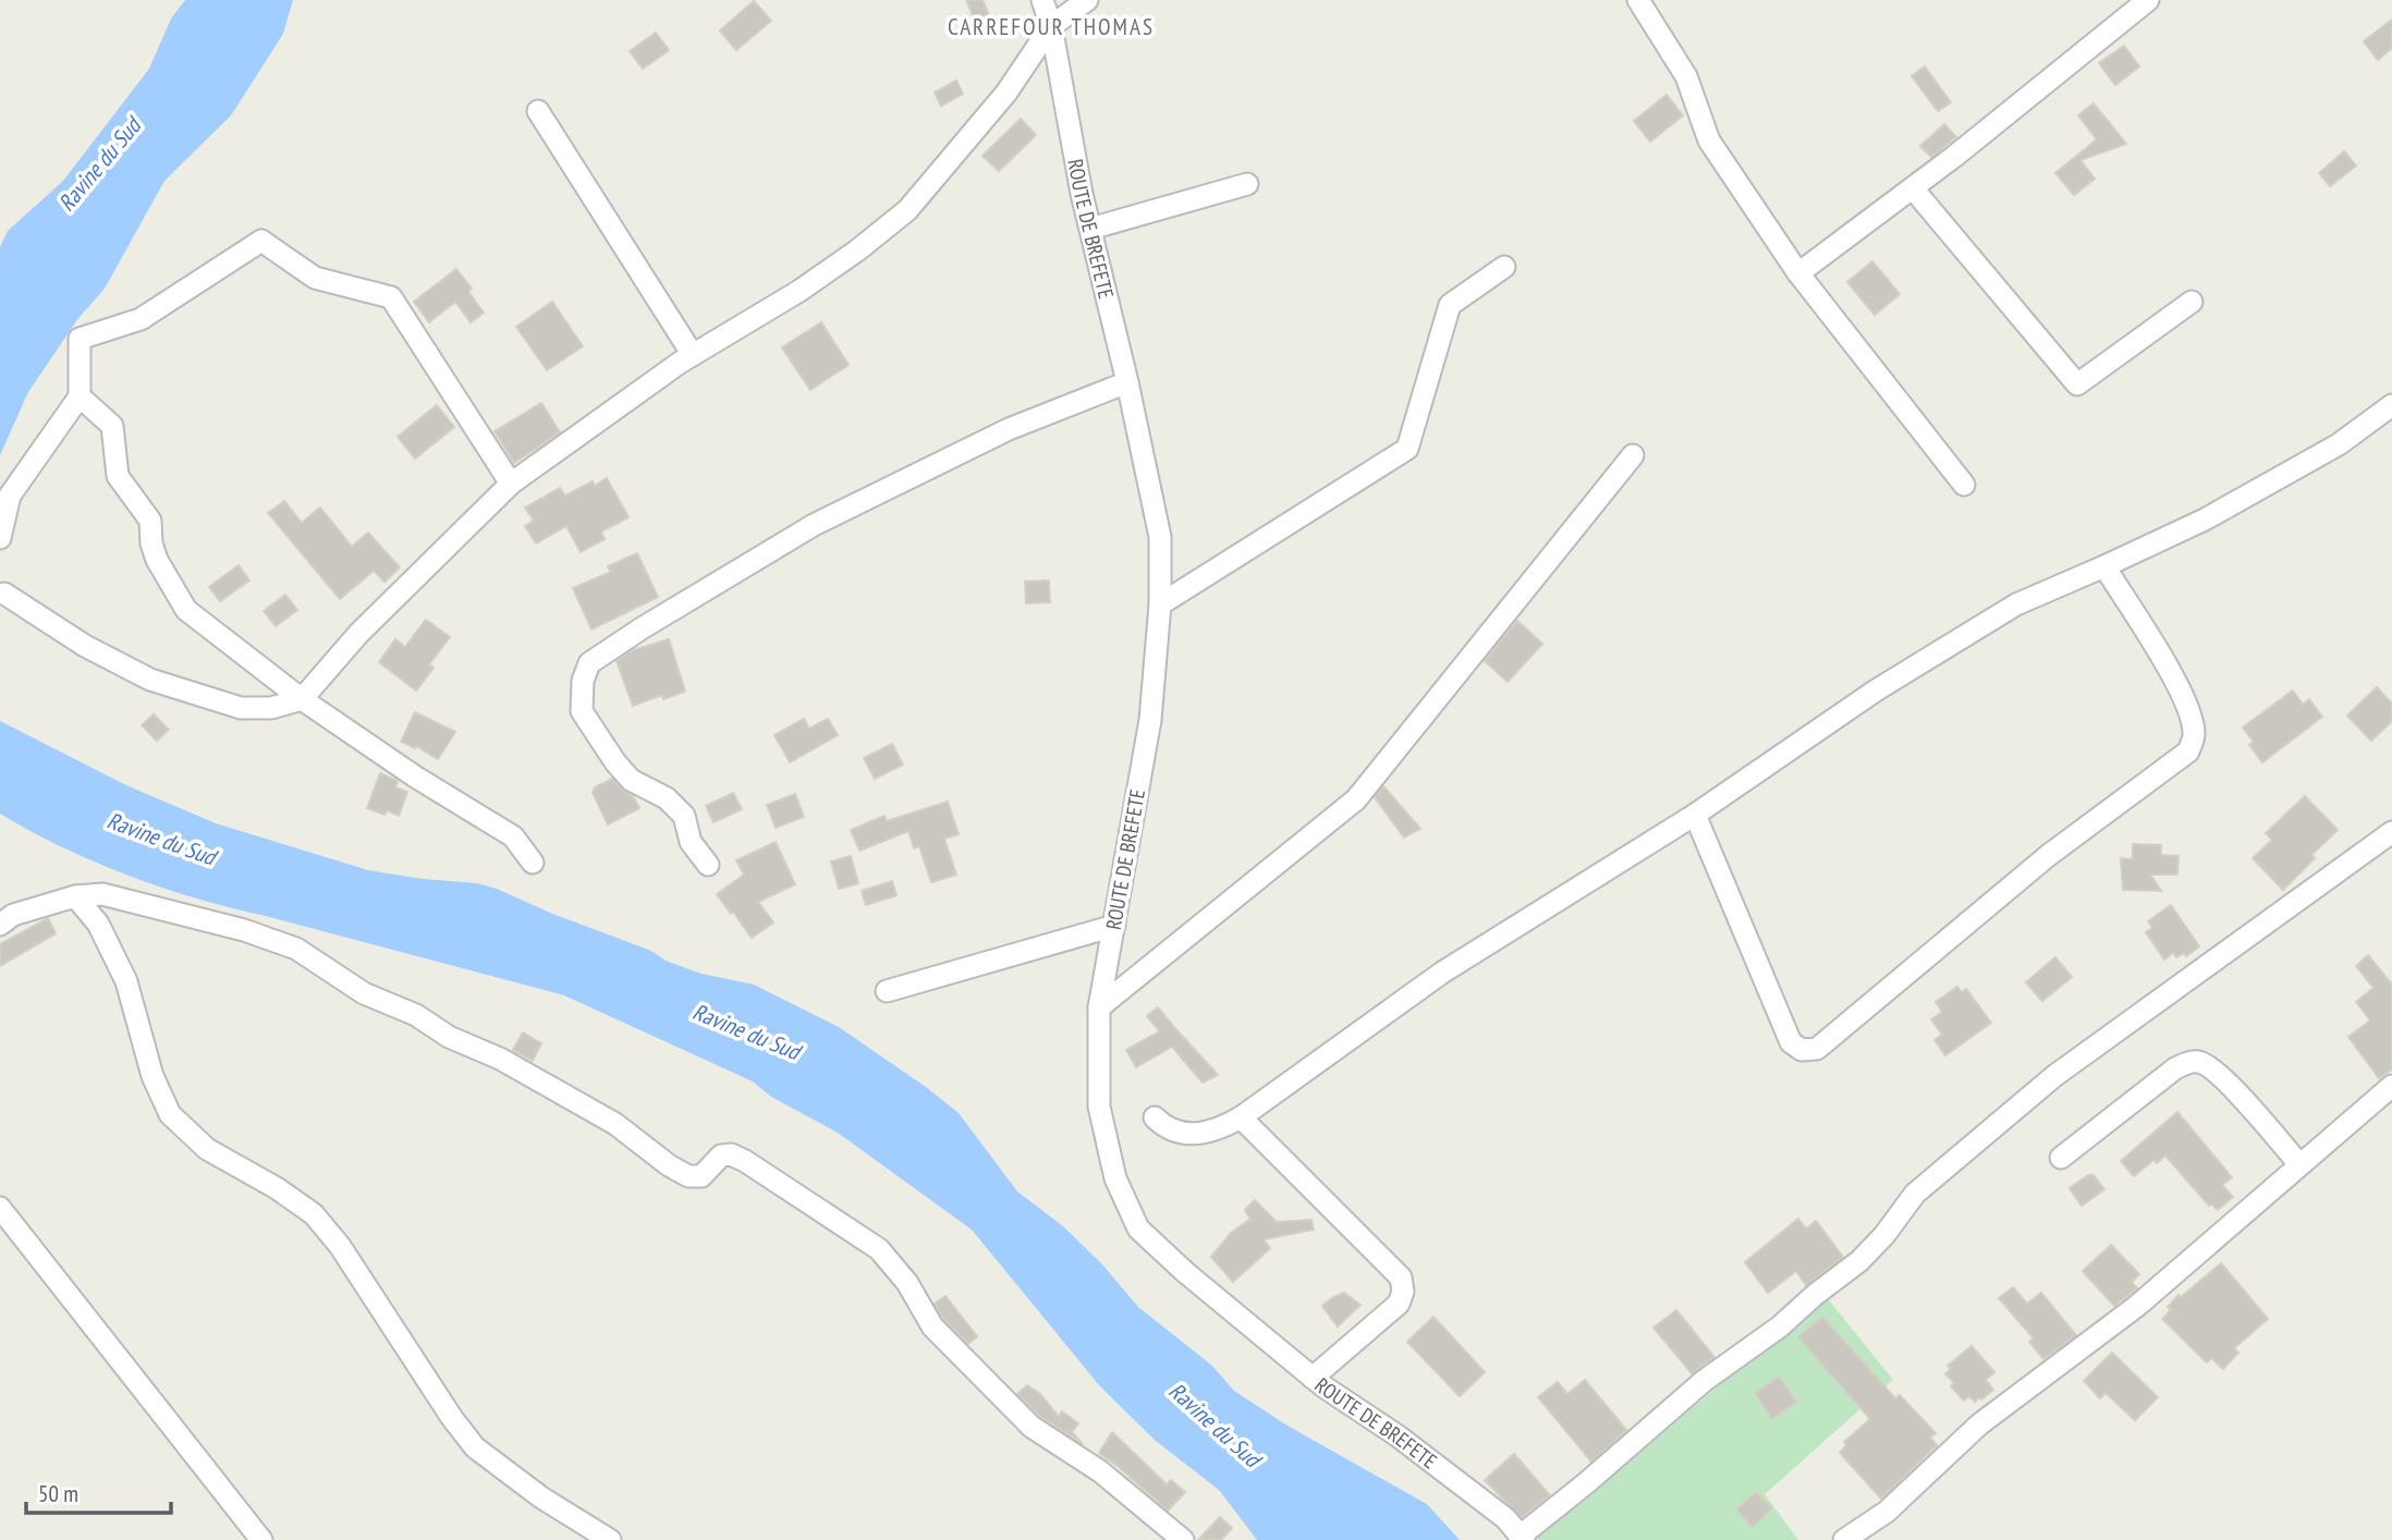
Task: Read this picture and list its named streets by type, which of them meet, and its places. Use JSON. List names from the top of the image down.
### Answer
{
  "streets": {
    "street": ["ROUTE DE BREFETE"]
  },
  "districts": ["CARREFOUR THOMAS"],
  "water": ["Ravine du Sud"],
  "scale_bar": "50 m"
}
